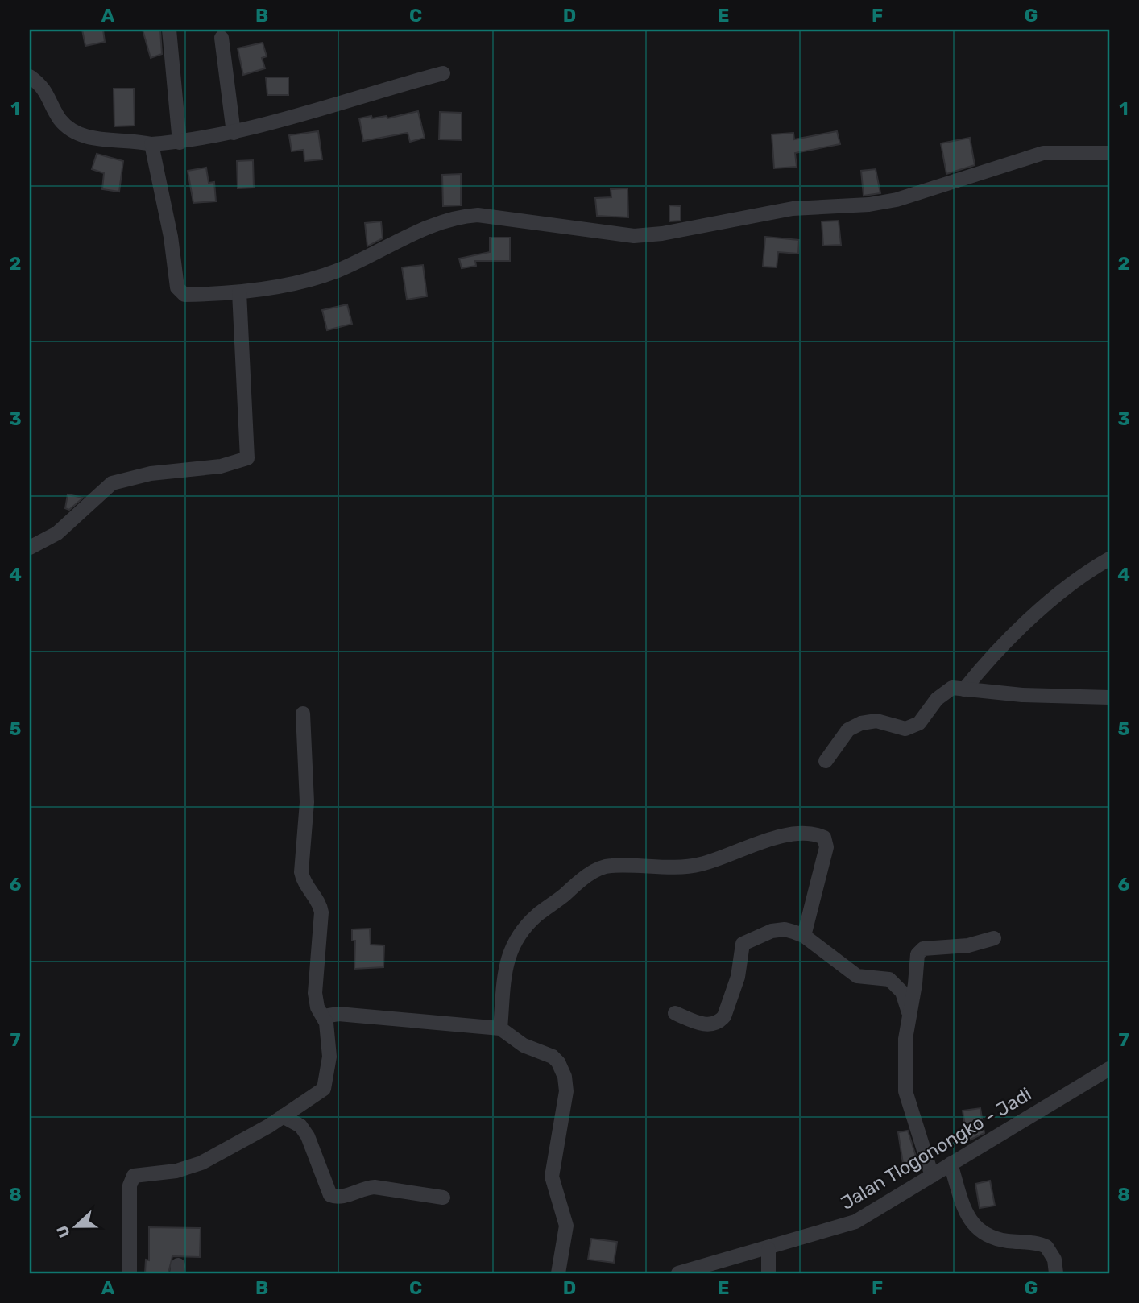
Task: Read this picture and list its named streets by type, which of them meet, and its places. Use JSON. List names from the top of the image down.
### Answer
{
  "streets": {
    "street": ["Jalan Tlogonongko - Jadi"]
  },
  "north": "left",
  "grid": {
    "columns": [
      "A",
      "B",
      "C",
      "D",
      "E",
      "F",
      "G"
    ],
    "rows": [
      "1",
      "2",
      "3",
      "4",
      "5",
      "6",
      "7",
      "8"
    ]
  }
}
